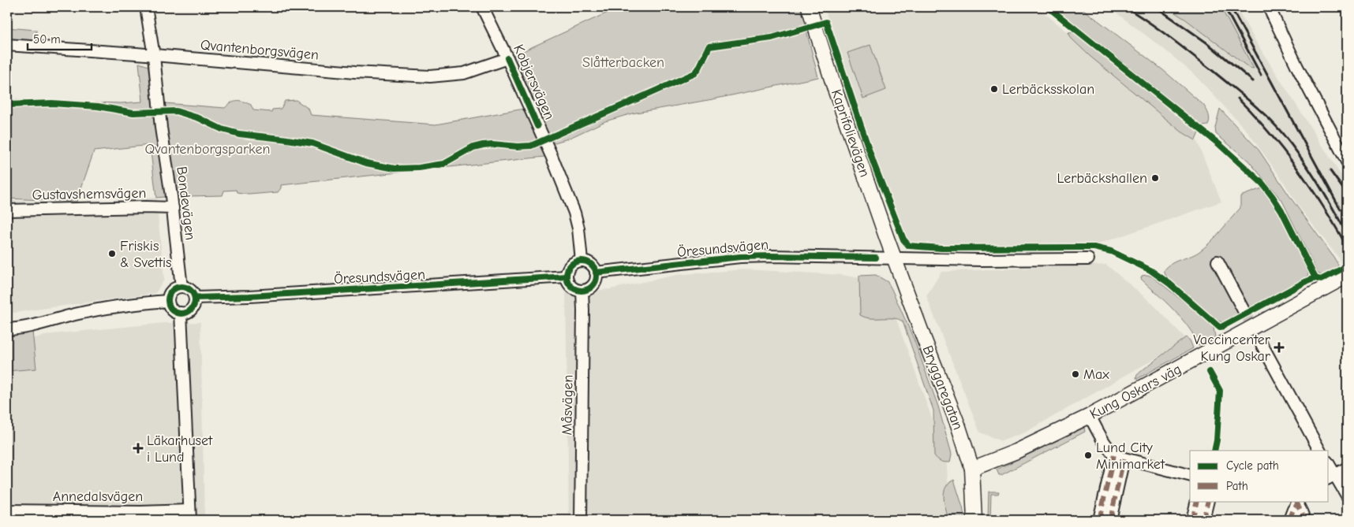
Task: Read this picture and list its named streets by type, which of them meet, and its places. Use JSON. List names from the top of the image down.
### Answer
{
  "streets": {
    "main road": ["Kaprifolievägen", "Bryggaregatan", "Kung Oskars väg"],
    "street": [
      "Qvantenborgsvägen",
      "Kobjersvägen",
      "Gustavshemsvägen",
      "Bondevägen",
      "Öresundsvägen",
      "Måsvägen",
      "Annedalsvägen"
    ]
  },
  "crossings": [
    ["Qvantenborgsvägen", "Kobjersvägen"],
    ["Qvantenborgsvägen", "Bondevägen"],
    ["Kobjersvägen", "Öresundsvägen"],
    ["Kobjersvägen", "Måsvägen"],
    ["Kaprifolievägen", "Öresundsvägen"],
    ["Kaprifolievägen", "Bryggaregatan"],
    ["Gustavshemsvägen", "Bondevägen"],
    ["Bondevägen", "Öresundsvägen"],
    ["Öresundsvägen", "Bryggaregatan"],
    ["Öresundsvägen", "Måsvägen"],
    ["Bryggaregatan", "Kung Oskars väg"]
  ],
  "parks": ["Slåtterbacken", "Qvantenborgsparken"],
  "places": {
    "other": [
      "Lerbäcksskolan",
      "Lerbäckshallen",
      "Friskis & Svettis",
      "Max",
      "Lund City Minimarket"
    ],
    "health": ["Vaccincenter Kung Oskar", "Läkarhuset i Lund"]
  },
  "legend": ["Cycle path", "Path"],
  "scale_bar": "50 m"
}
